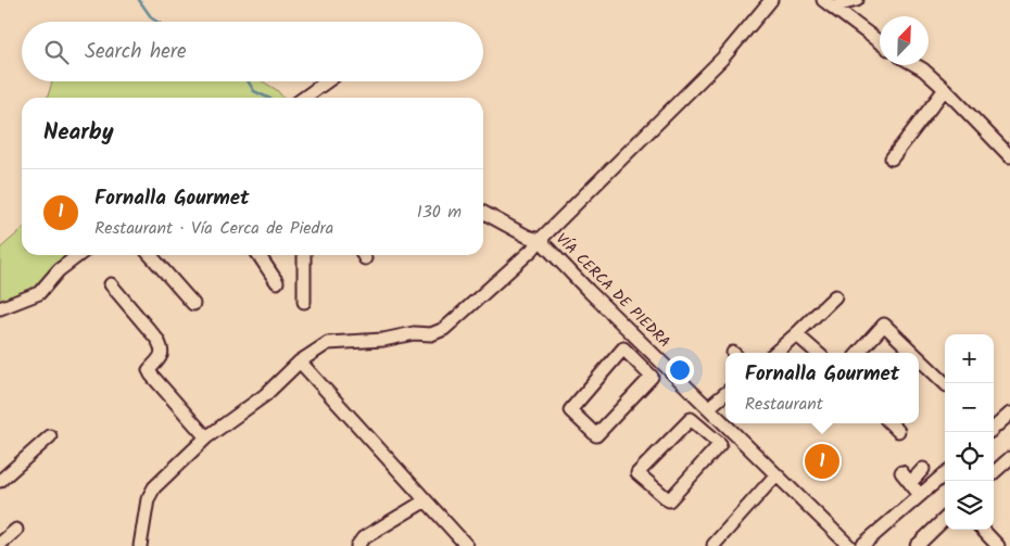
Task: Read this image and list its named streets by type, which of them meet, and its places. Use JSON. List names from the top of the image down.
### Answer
{
  "streets": {
    "street": ["VÍA CERCA DE PIEDRA"]
  },
  "north": "top right",
  "page": {
    "search": "Search here",
    "heading": "Nearby",
    "list": [
      {
        "mark": "1",
        "name": "Fornalla Gourmet",
        "note": "Restaurant · Vía Cerca de Piedra",
        "value": "130 m"
      }
    ],
    "map_buttons": ["+", "−"],
    "popup": ["Fornalla Gourmet", "Restaurant"],
    "pins": "1"
  }
}
